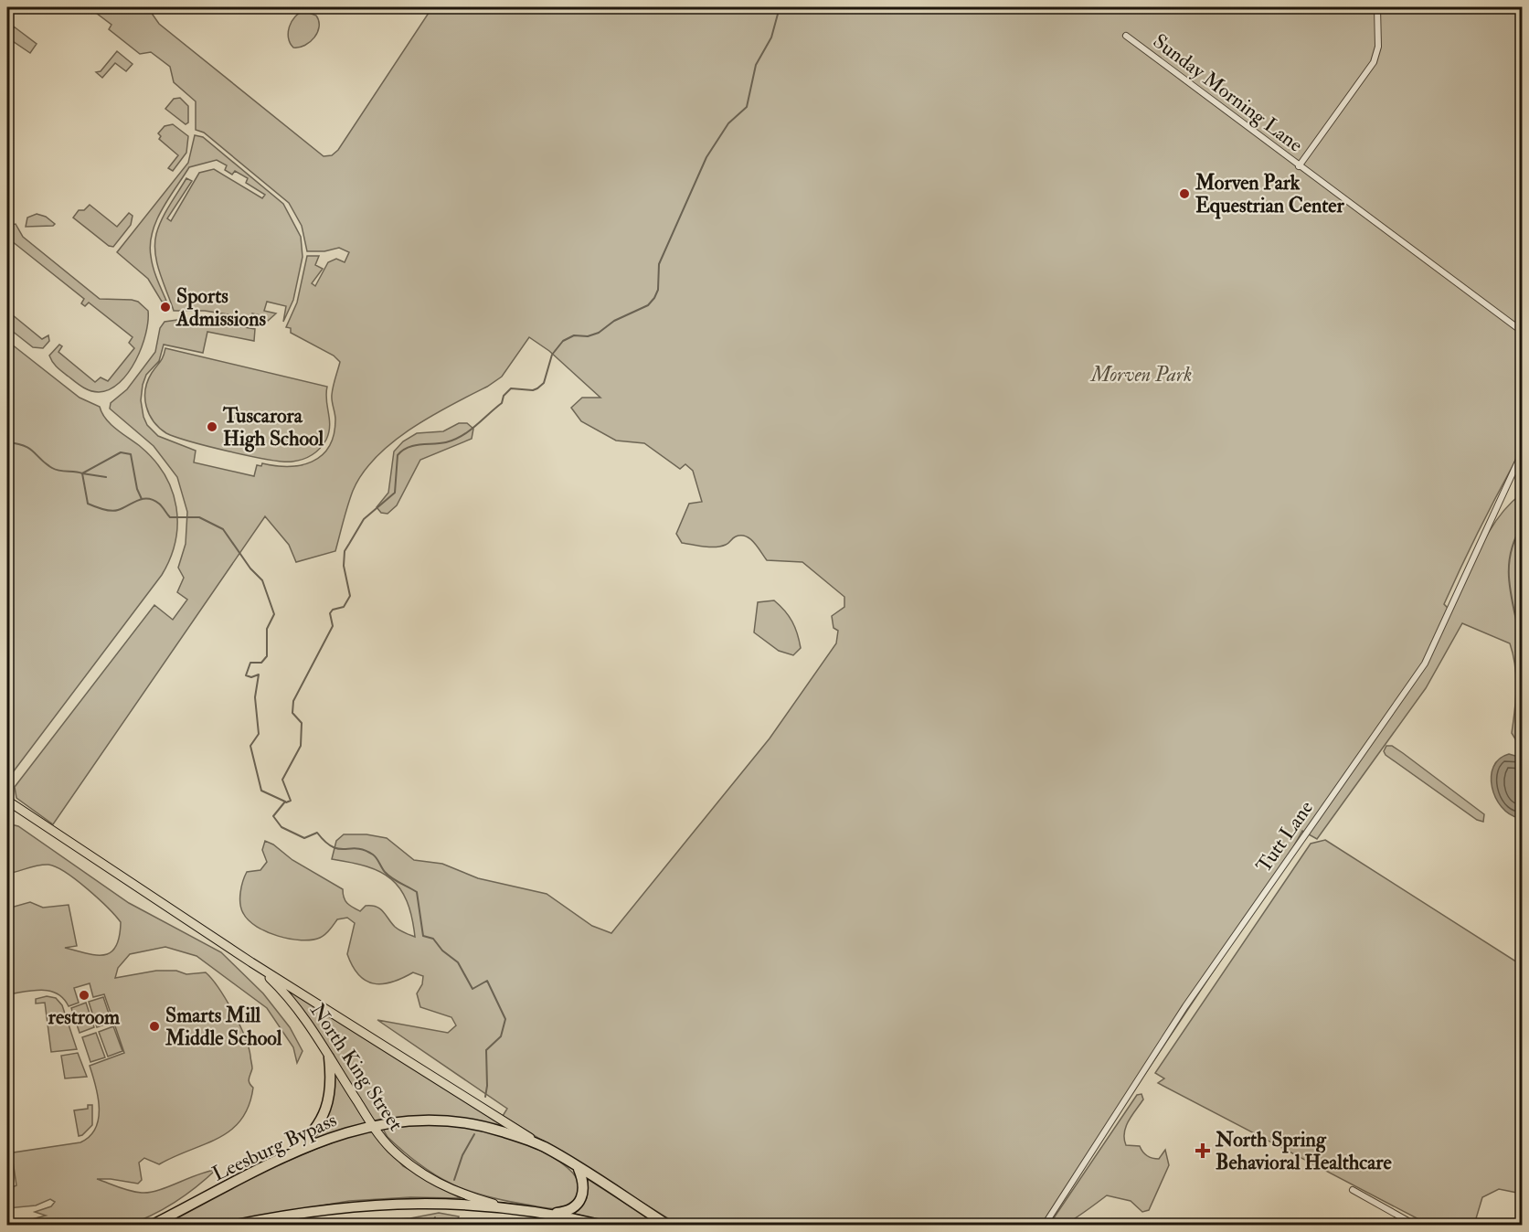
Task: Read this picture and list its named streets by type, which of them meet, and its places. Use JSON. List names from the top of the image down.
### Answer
{
  "streets": {
    "highway": ["Leesburg Bypass"],
    "main road": ["North King Street"],
    "street": ["Sunday Morning Lane", "Tutt Lane"]
  },
  "crossings": [
    ["North King Street", "Leesburg Bypass"]
  ],
  "parks": ["Morven Park"],
  "places": {
    "other": [
      "Morven Park Equestrian Center",
      "Sports Admissions",
      "Tuscarora High School",
      "restroom",
      "Smarts Mill Middle School"
    ],
    "health": ["North Spring Behavioral Healthcare"]
  }
}
